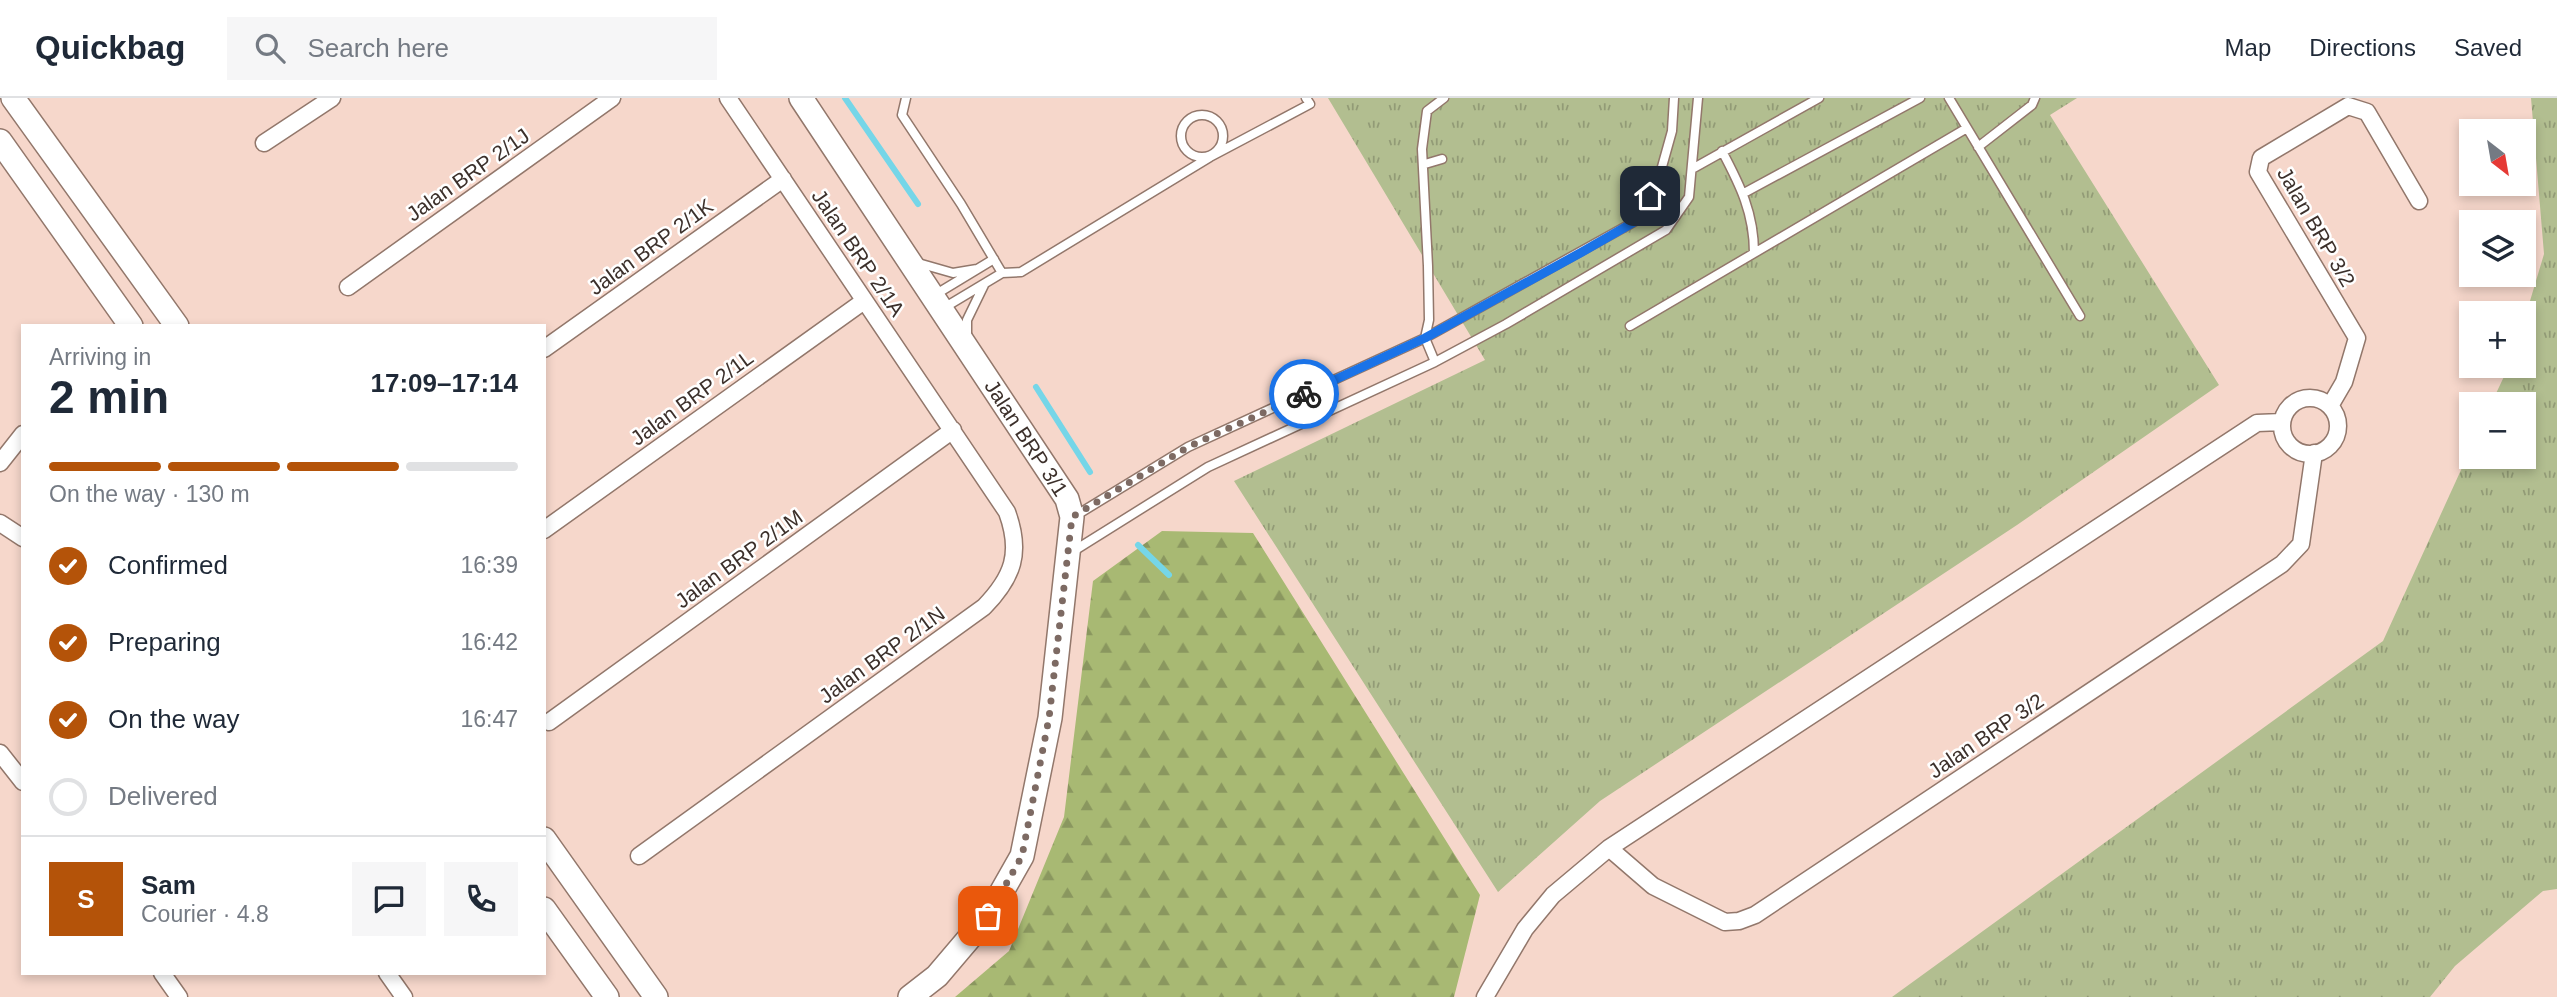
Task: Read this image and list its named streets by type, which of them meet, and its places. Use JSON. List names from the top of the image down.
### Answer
{
  "streets": {
    "street": [
      "Jalan BRP 2/1J",
      "Jalan BRP 3/2",
      "Jalan BRP 2/1K",
      "Jalan BRP 2/1A",
      "Jalan BRP 2/1L",
      "Jalan BRP 3/1",
      "Jalan BRP 2/1M",
      "Jalan BRP 2/1N"
    ]
  },
  "crossings": [
    ["Jalan BRP 2/1K", "Jalan BRP 2/1A"],
    ["Jalan BRP 2/1A", "Jalan BRP 2/1L"],
    ["Jalan BRP 2/1A", "Jalan BRP 2/1M"],
    ["Jalan BRP 2/1A", "Jalan BRP 2/1N"],
    ["Jalan BRP 2/1M", "Jalan BRP 2/1N"]
  ],
  "north": "bottom right",
  "page": {
    "header": "Quickbag",
    "search": "Search here",
    "nav": ["Map", "Directions", "Saved"],
    "map_buttons": ["+", "−"],
    "heading": ["2 min", "Arriving in", "17:09–17:14"],
    "panel": ["Sam", "Courier · 4.8"],
    "bar": "On the way · 130 m",
    "list": [
      ["Confirmed", "16:39"],
      ["Preparing", "16:42"],
      ["On the way", "16:47"],
      "Delivered"
    ],
    "round": "S"
  }
}
